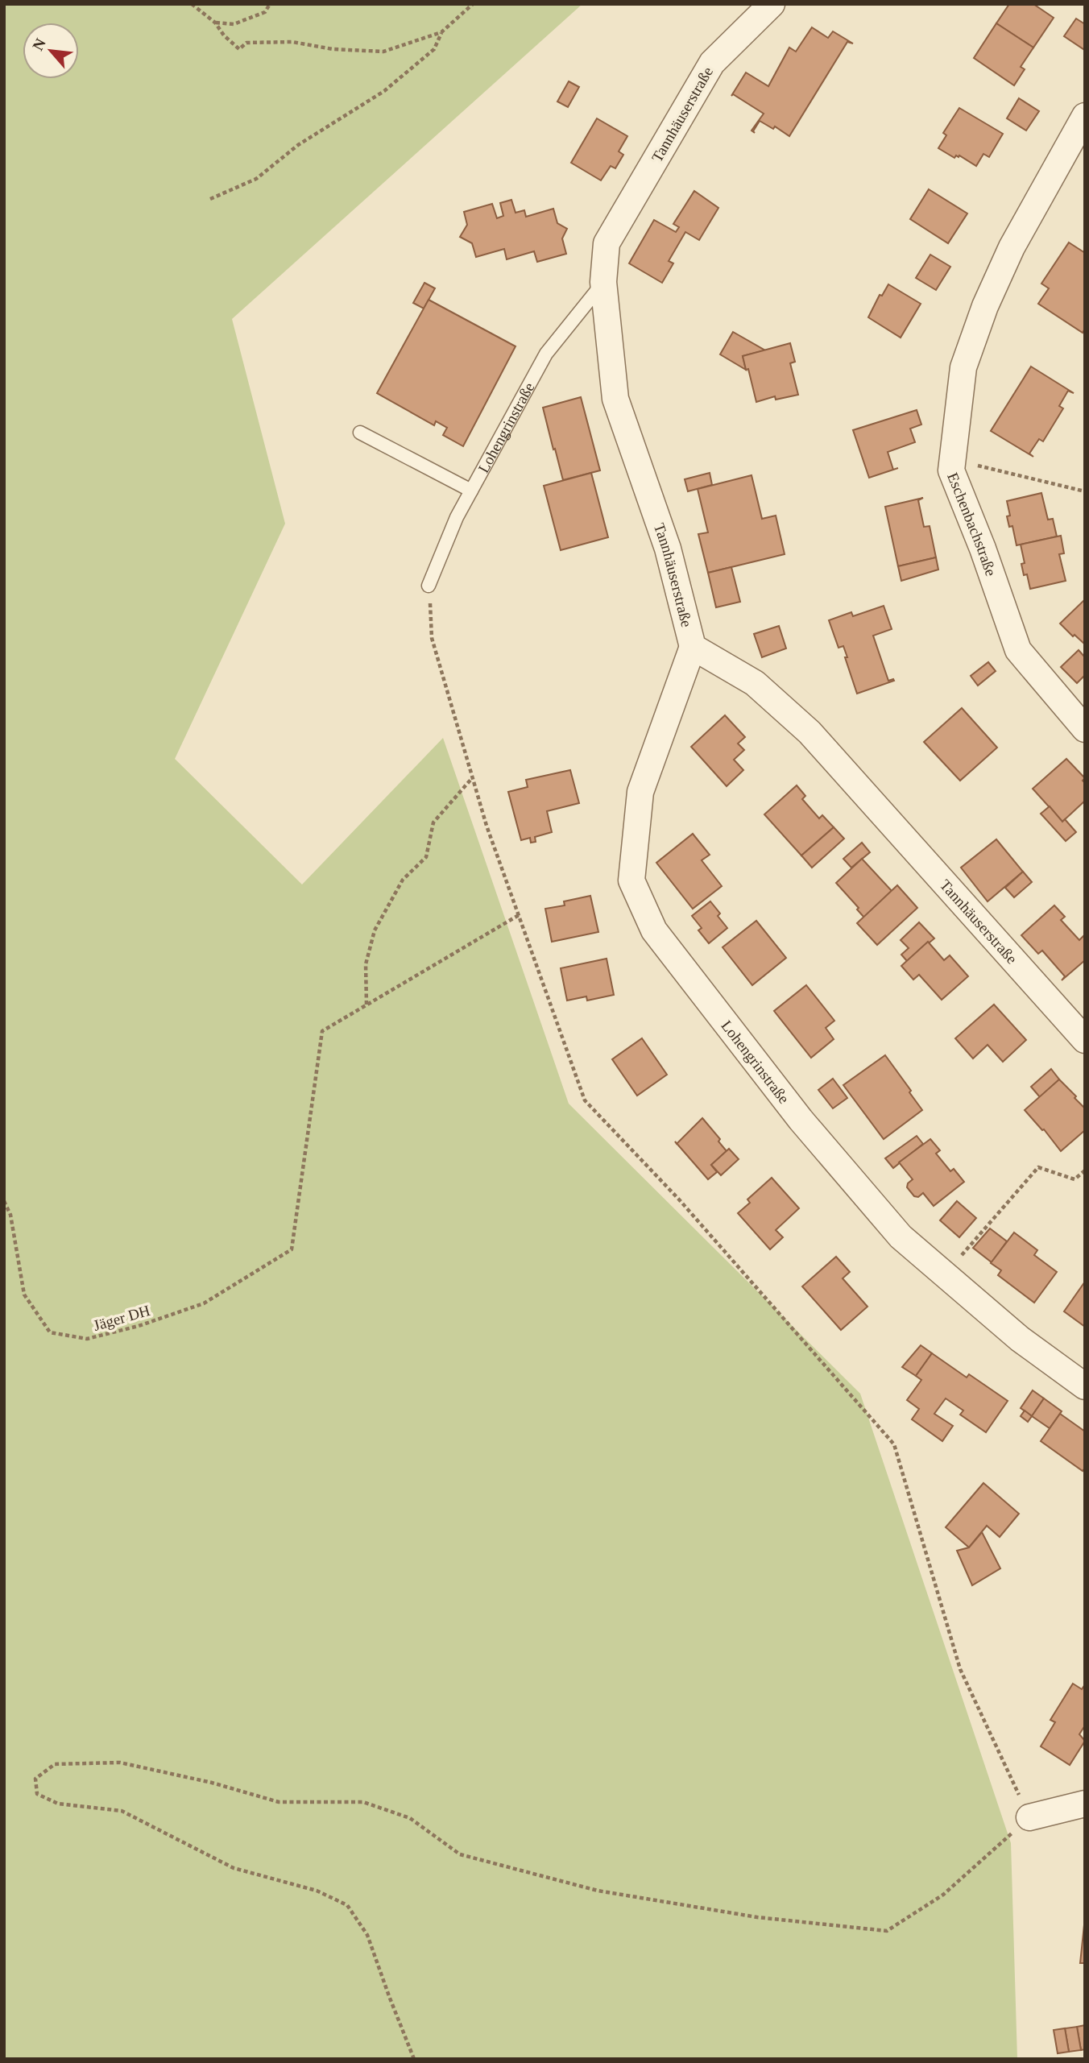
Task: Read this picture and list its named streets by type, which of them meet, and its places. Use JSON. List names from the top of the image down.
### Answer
{
  "streets": {
    "street": ["Tannhäuserstraße", "Lohengrinstraße", "Eschenbachstraße"],
    "path": ["Jäger DH"]
  },
  "crossings": [
    ["Tannhäuserstraße", "Lohengrinstraße"]
  ],
  "north": "top left"
}
